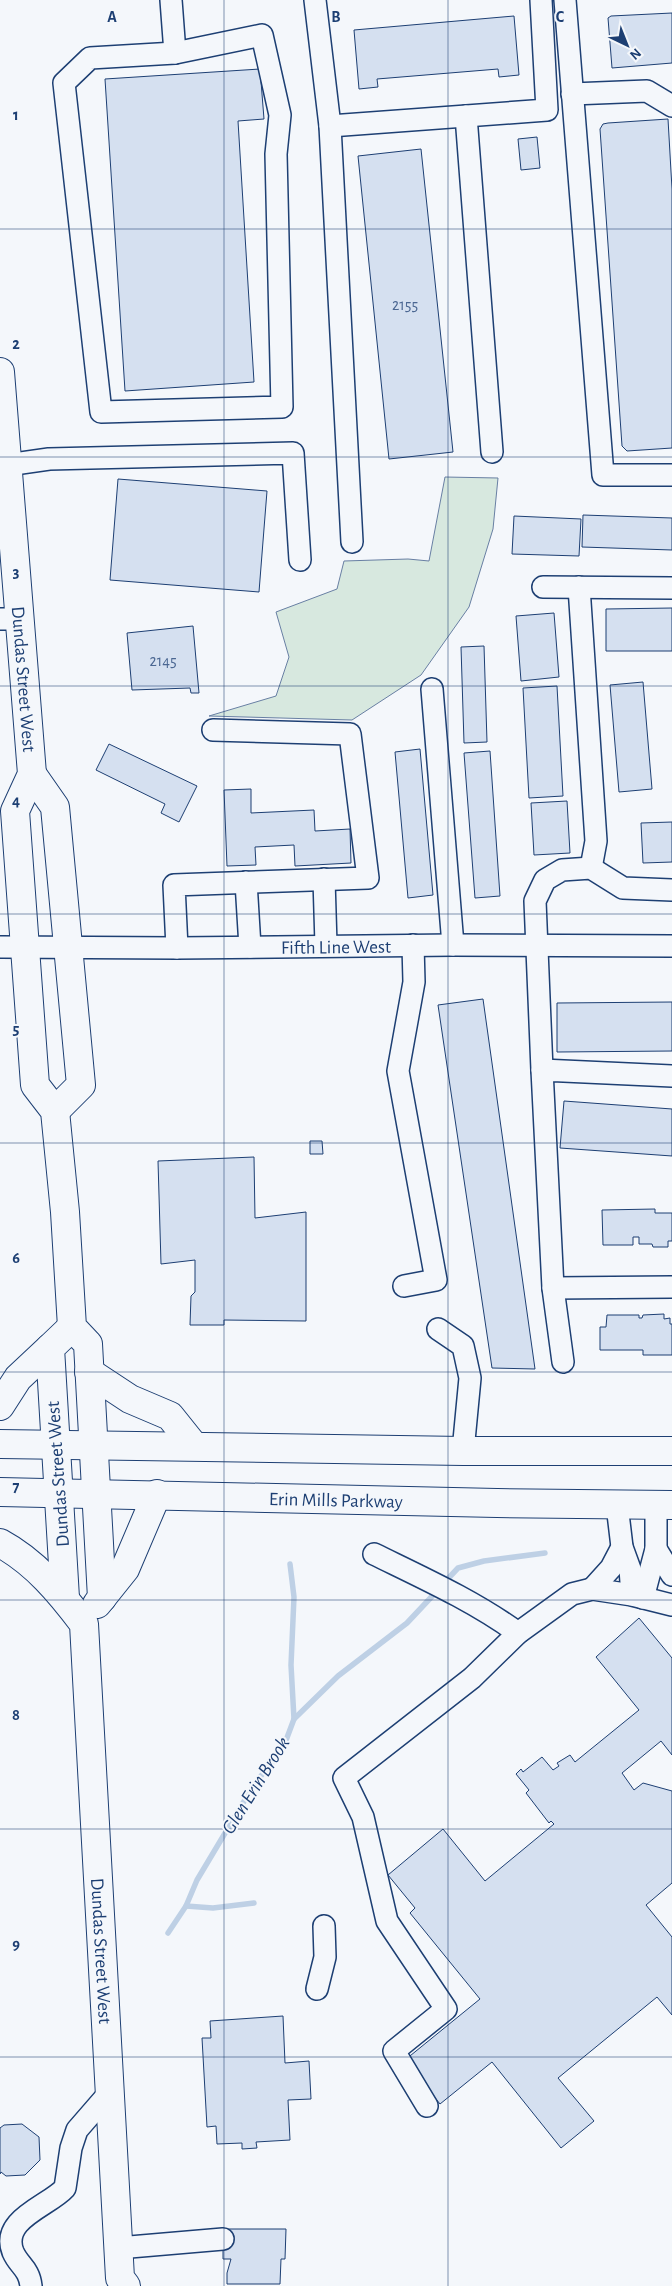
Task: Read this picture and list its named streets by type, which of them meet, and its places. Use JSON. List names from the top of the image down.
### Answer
{
  "streets": {
    "main road": ["Dundas Street West", "Erin Mills Parkway"],
    "street": ["Fifth Line West"]
  },
  "crossings": [
    ["Dundas Street West", "Fifth Line West"],
    ["Dundas Street West", "Erin Mills Parkway"]
  ],
  "water": ["Glen Erin Brook"],
  "house_numbers": ["2155", "2145"],
  "north": "bottom right",
  "grid": {
    "columns": ["A", "B", "C"],
    "rows": [
      "1",
      "2",
      "3",
      "4",
      "5",
      "6",
      "7",
      "8",
      "9"
    ]
  }
}
